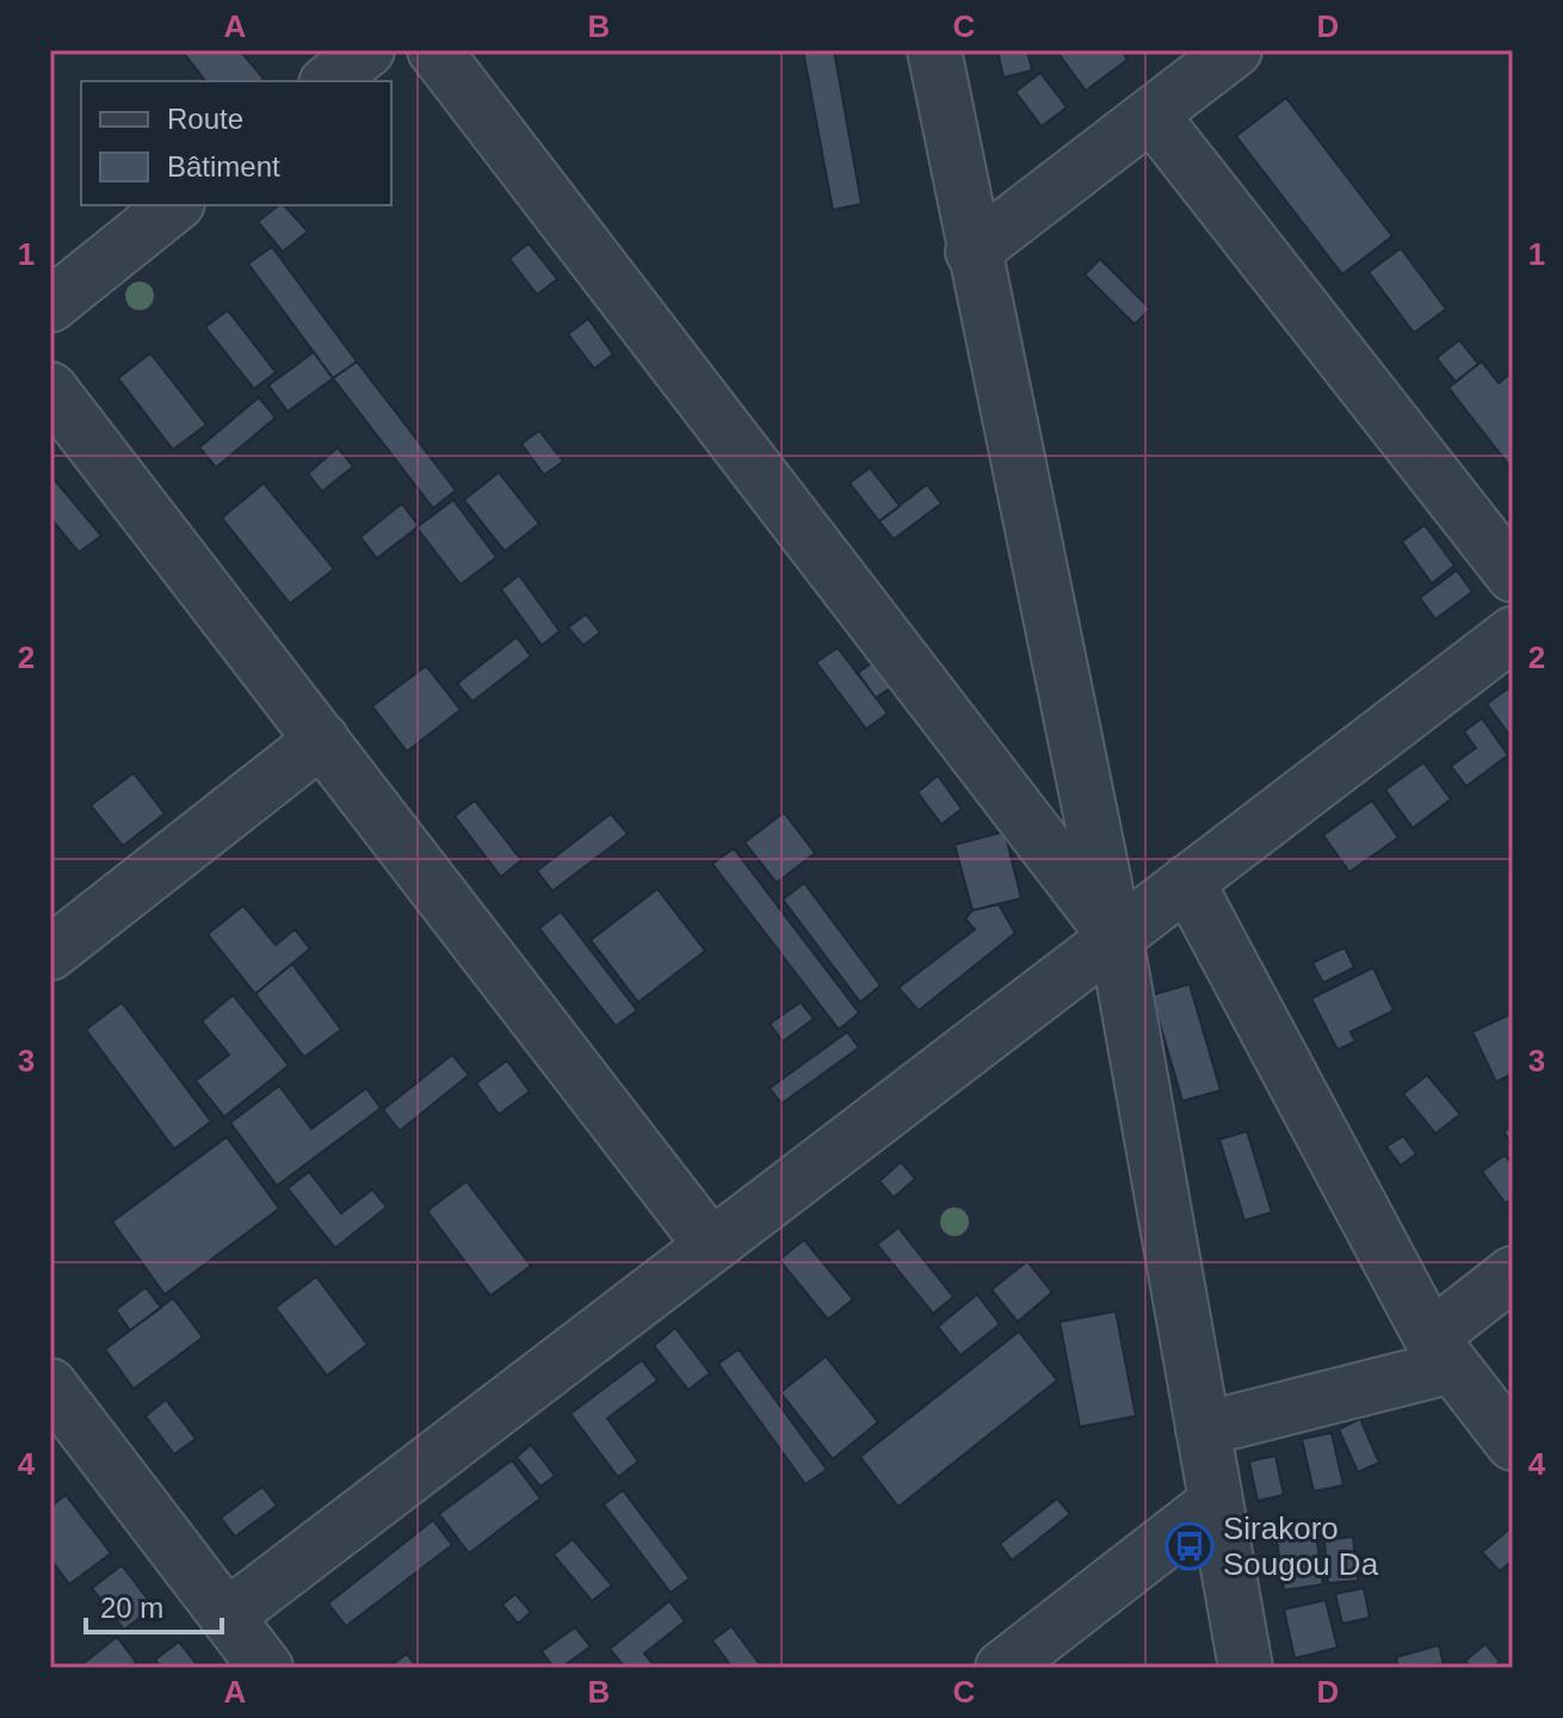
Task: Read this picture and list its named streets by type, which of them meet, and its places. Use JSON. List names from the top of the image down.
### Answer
{
  "places": {
    "bus stop": ["Sirakoro Sougou Da"]
  },
  "legend": ["Route", "Bâtiment"],
  "scale_bar": "20 m",
  "grid": {
    "columns": [
      "A",
      "B",
      "C",
      "D"
    ],
    "rows": [
      "1",
      "2",
      "3",
      "4"
    ]
  }
}
